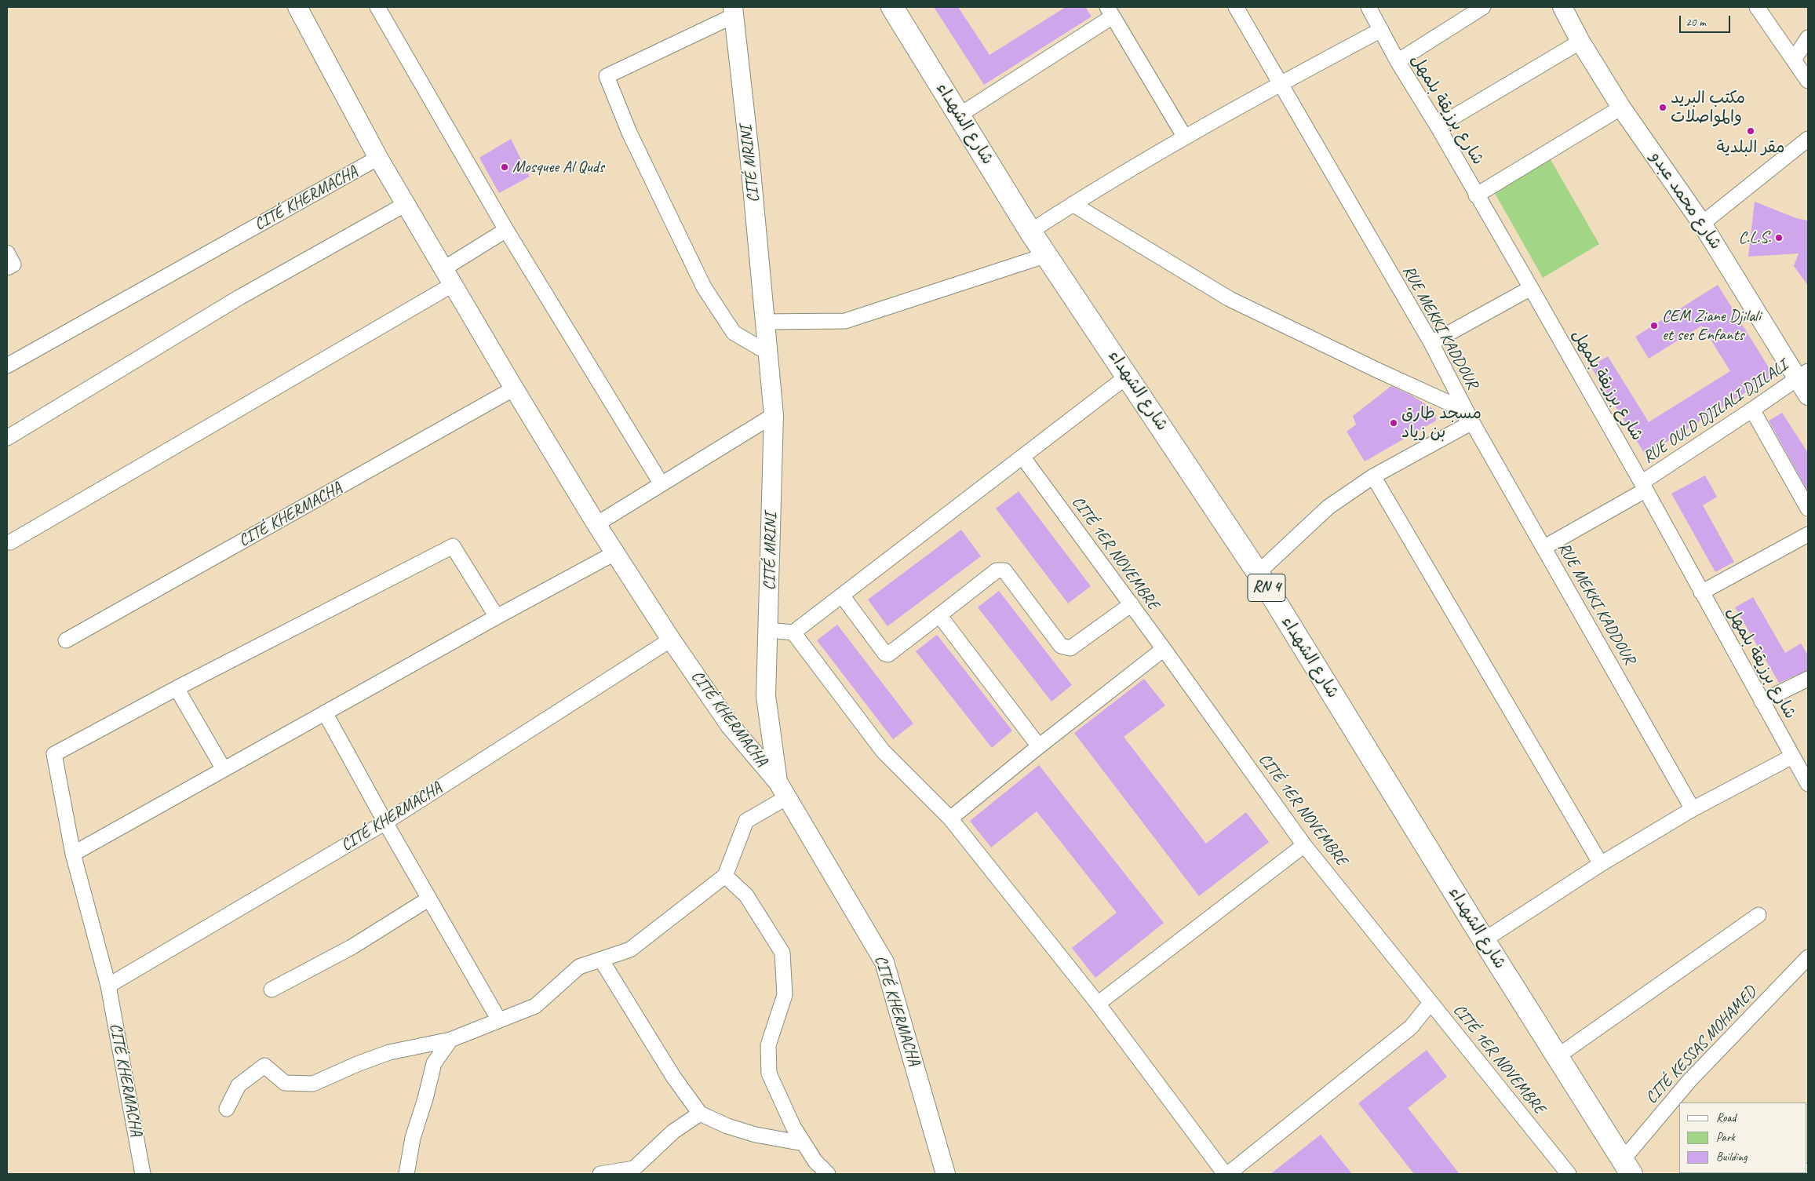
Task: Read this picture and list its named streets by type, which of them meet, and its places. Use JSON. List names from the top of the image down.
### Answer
{
  "streets": {
    "main road": ["شارع الشهداء", "RN 4"],
    "street": [
      "شارع برزيقة بلمهل",
      "CITÉ MRINI",
      "CITÉ KHERMACHA",
      "شارع محمد عبدو",
      "RUE MEKKI KADDOUR",
      "RUE OULD DJILALI DJILALI",
      "CITÉ 1ER NOVEMBRE",
      "CITÉ KESSAS MOHAMED"
    ]
  },
  "crossings": [
    ["شارع برزيقة بلمهل", "RUE OULD DJILALI DJILALI"],
    ["شارع الشهداء", "CITÉ KESSAS MOHAMED"],
    ["CITÉ MRINI", "CITÉ KHERMACHA"],
    ["شارع محمد عبدو", "RUE OULD DJILALI DJILALI"],
    ["RUE MEKKI KADDOUR", "RUE OULD DJILALI DJILALI"]
  ],
  "places": [
    "مكتب البريد والمواصلات",
    "مقر البلدية",
    "Mosquee Al Quds",
    "C.L.S.",
    "CEM Ziane Djilali et ses Enfants",
    "مسجد طارق بن زياد"
  ],
  "legend": ["Road", "Park", "Building"],
  "scale_bar": "20 m"
}
